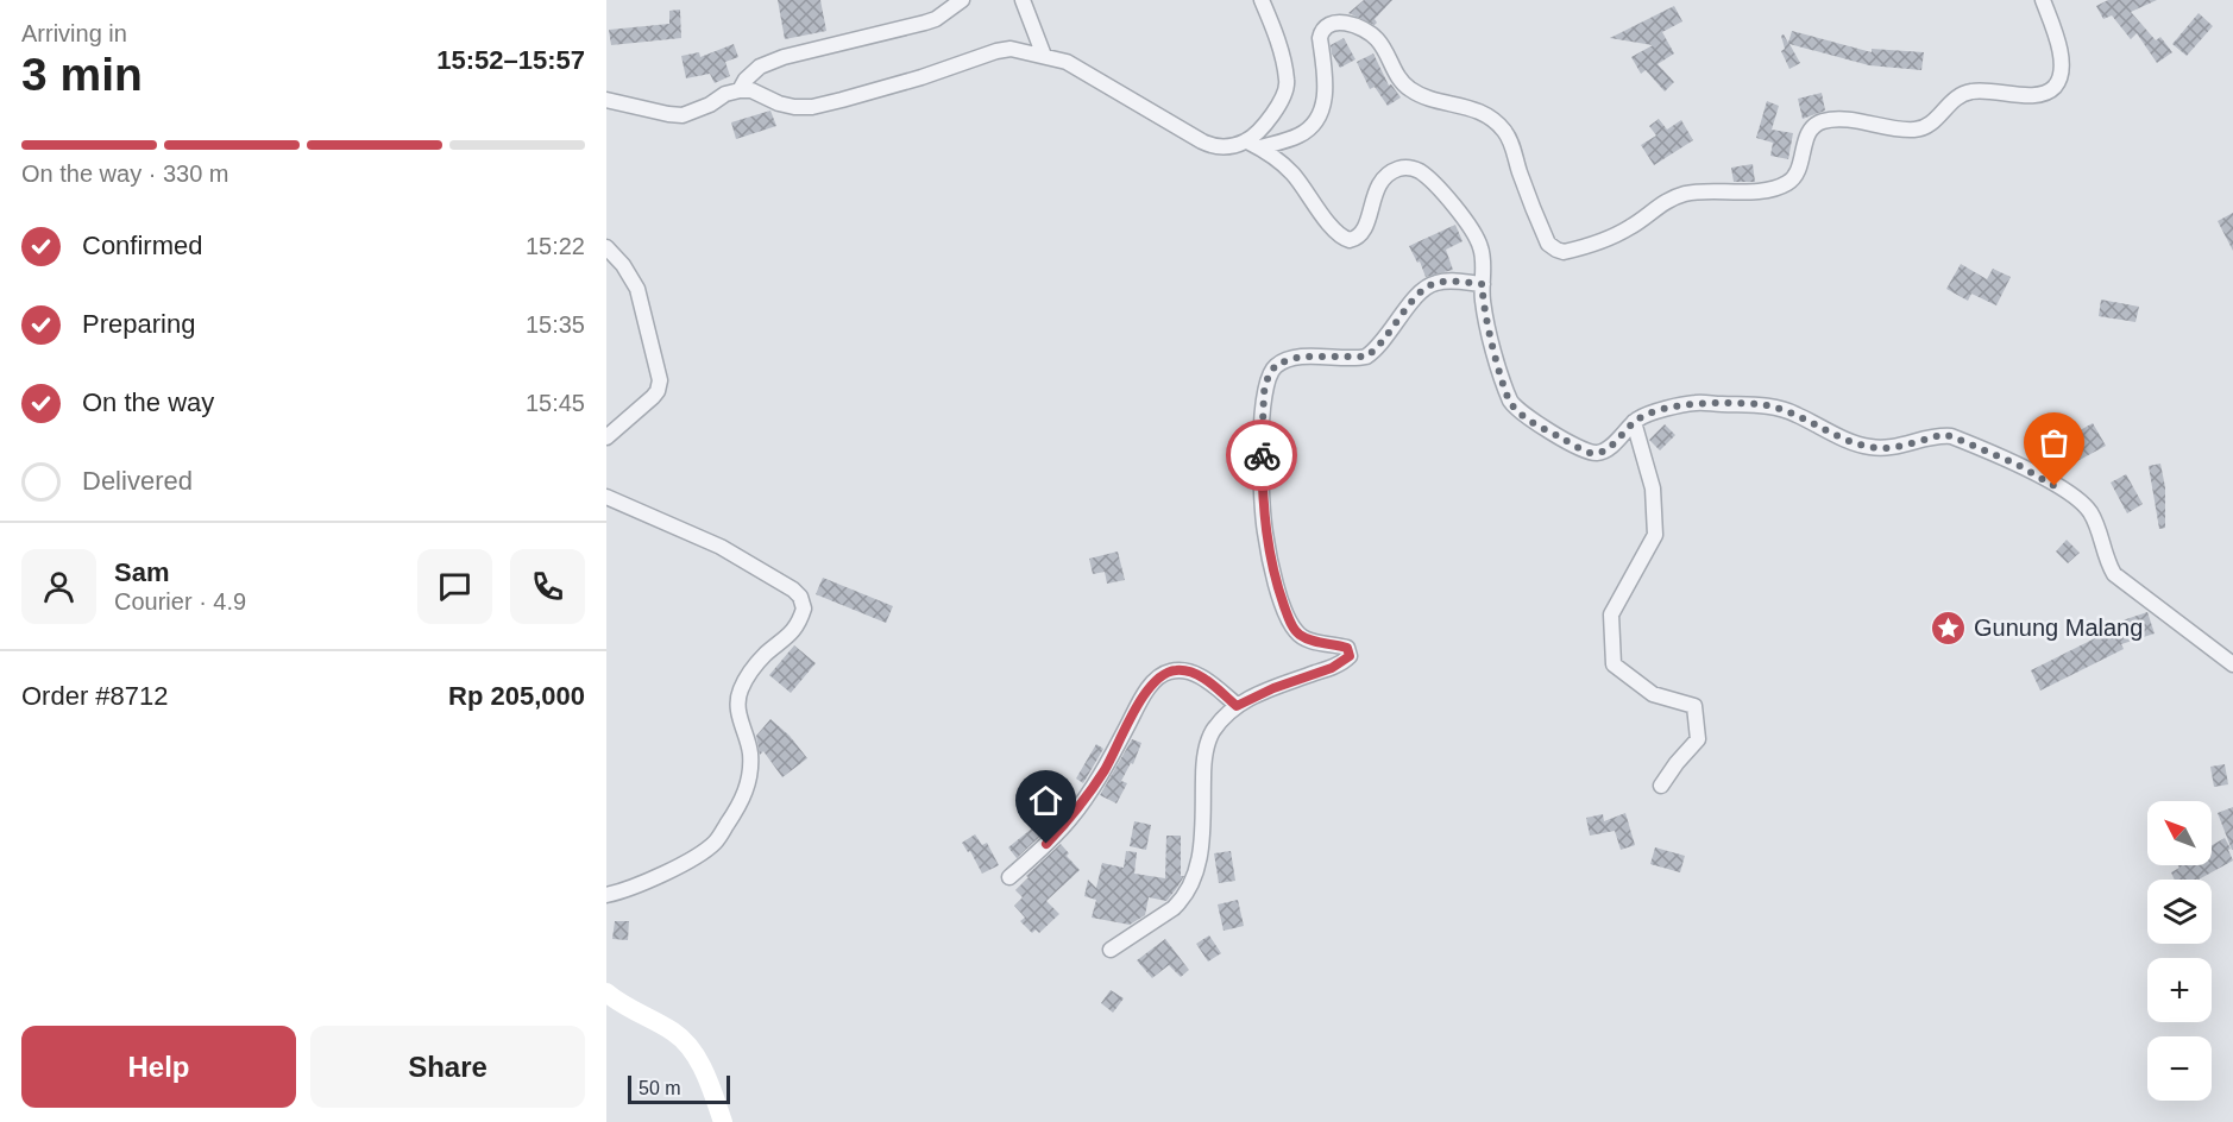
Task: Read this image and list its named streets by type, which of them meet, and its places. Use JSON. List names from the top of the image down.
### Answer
{
  "places": {
    "place": ["Gunung Malang"]
  },
  "scale_bar": "50 m",
  "north": "top left",
  "page": {
    "heading": ["3 min", "Arriving in", "15:52–15:57"],
    "panel": [
      "Sam",
      "Courier · 4.9",
      "Order #8712",
      "Rp 205,000"
    ],
    "bar": "On the way · 330 m",
    "list": [
      ["Confirmed", "15:22"],
      ["Preparing", "15:35"],
      ["On the way", "15:45"],
      "Delivered"
    ],
    "map_buttons": ["+", "−"],
    "buttons": ["Help", "Share"],
    "scale": "50 m"
  }
}
